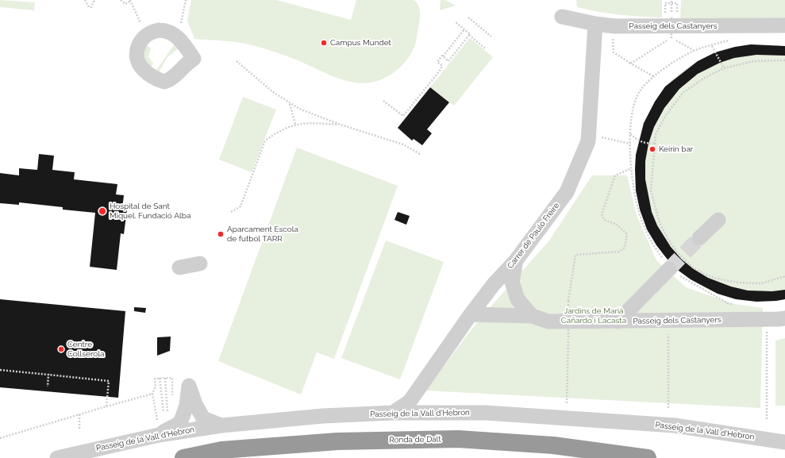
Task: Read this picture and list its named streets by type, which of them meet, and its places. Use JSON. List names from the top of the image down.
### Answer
{
  "streets": {
    "highway": ["Ronda de Dalt"],
    "street": ["Passeig dels Castanyers", "Carrer de Paulo Freire", "Passeig de la Vall d'Hebron"]
  },
  "crossings": [
    ["Passeig dels Castanyers", "Carrer de Paulo Freire"],
    ["Carrer de Paulo Freire", "Passeig de la Vall d'Hebron"]
  ],
  "parks": ["Jardins de Marià Cañardo i Lacasta"],
  "places": [
    "Campus Mundet",
    "Keirin bar",
    "Hospital de Sant Miquel. Fundació Alba",
    "Aparcament Escola de futból TARR",
    "Centre Collserola"
  ]
}
